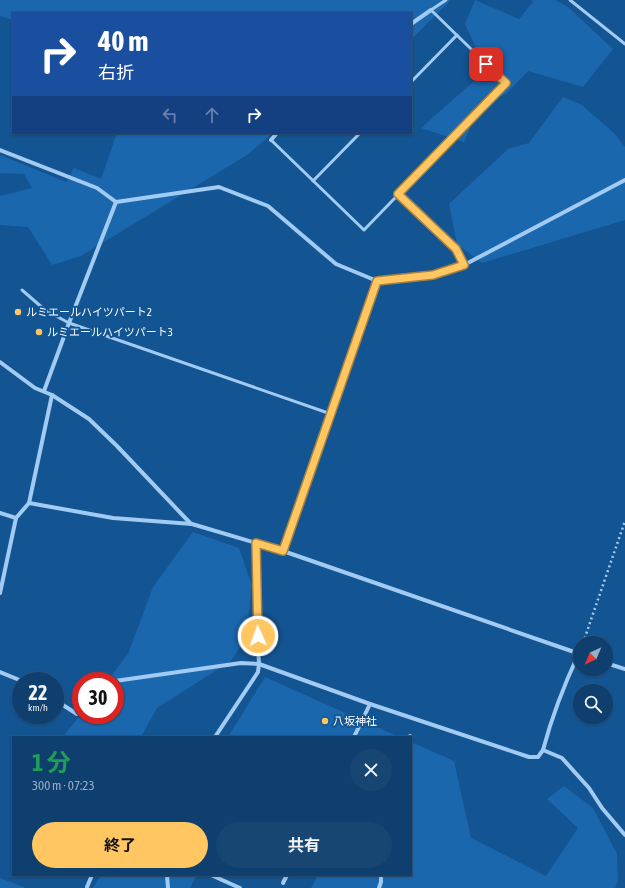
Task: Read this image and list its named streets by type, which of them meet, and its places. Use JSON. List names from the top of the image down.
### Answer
{
  "places": ["ルミエールハイツパート2", "ルミエールハイツパート3", "八坂神社"],
  "north": "bottom left",
  "page": {
    "turn": ["40 m", "右折"],
    "speed": "22 km/h",
    "limit": "30",
    "heading": ["1 分", "300 m · 07:23"],
    "buttons": ["終了", "共有"]
  }
}
